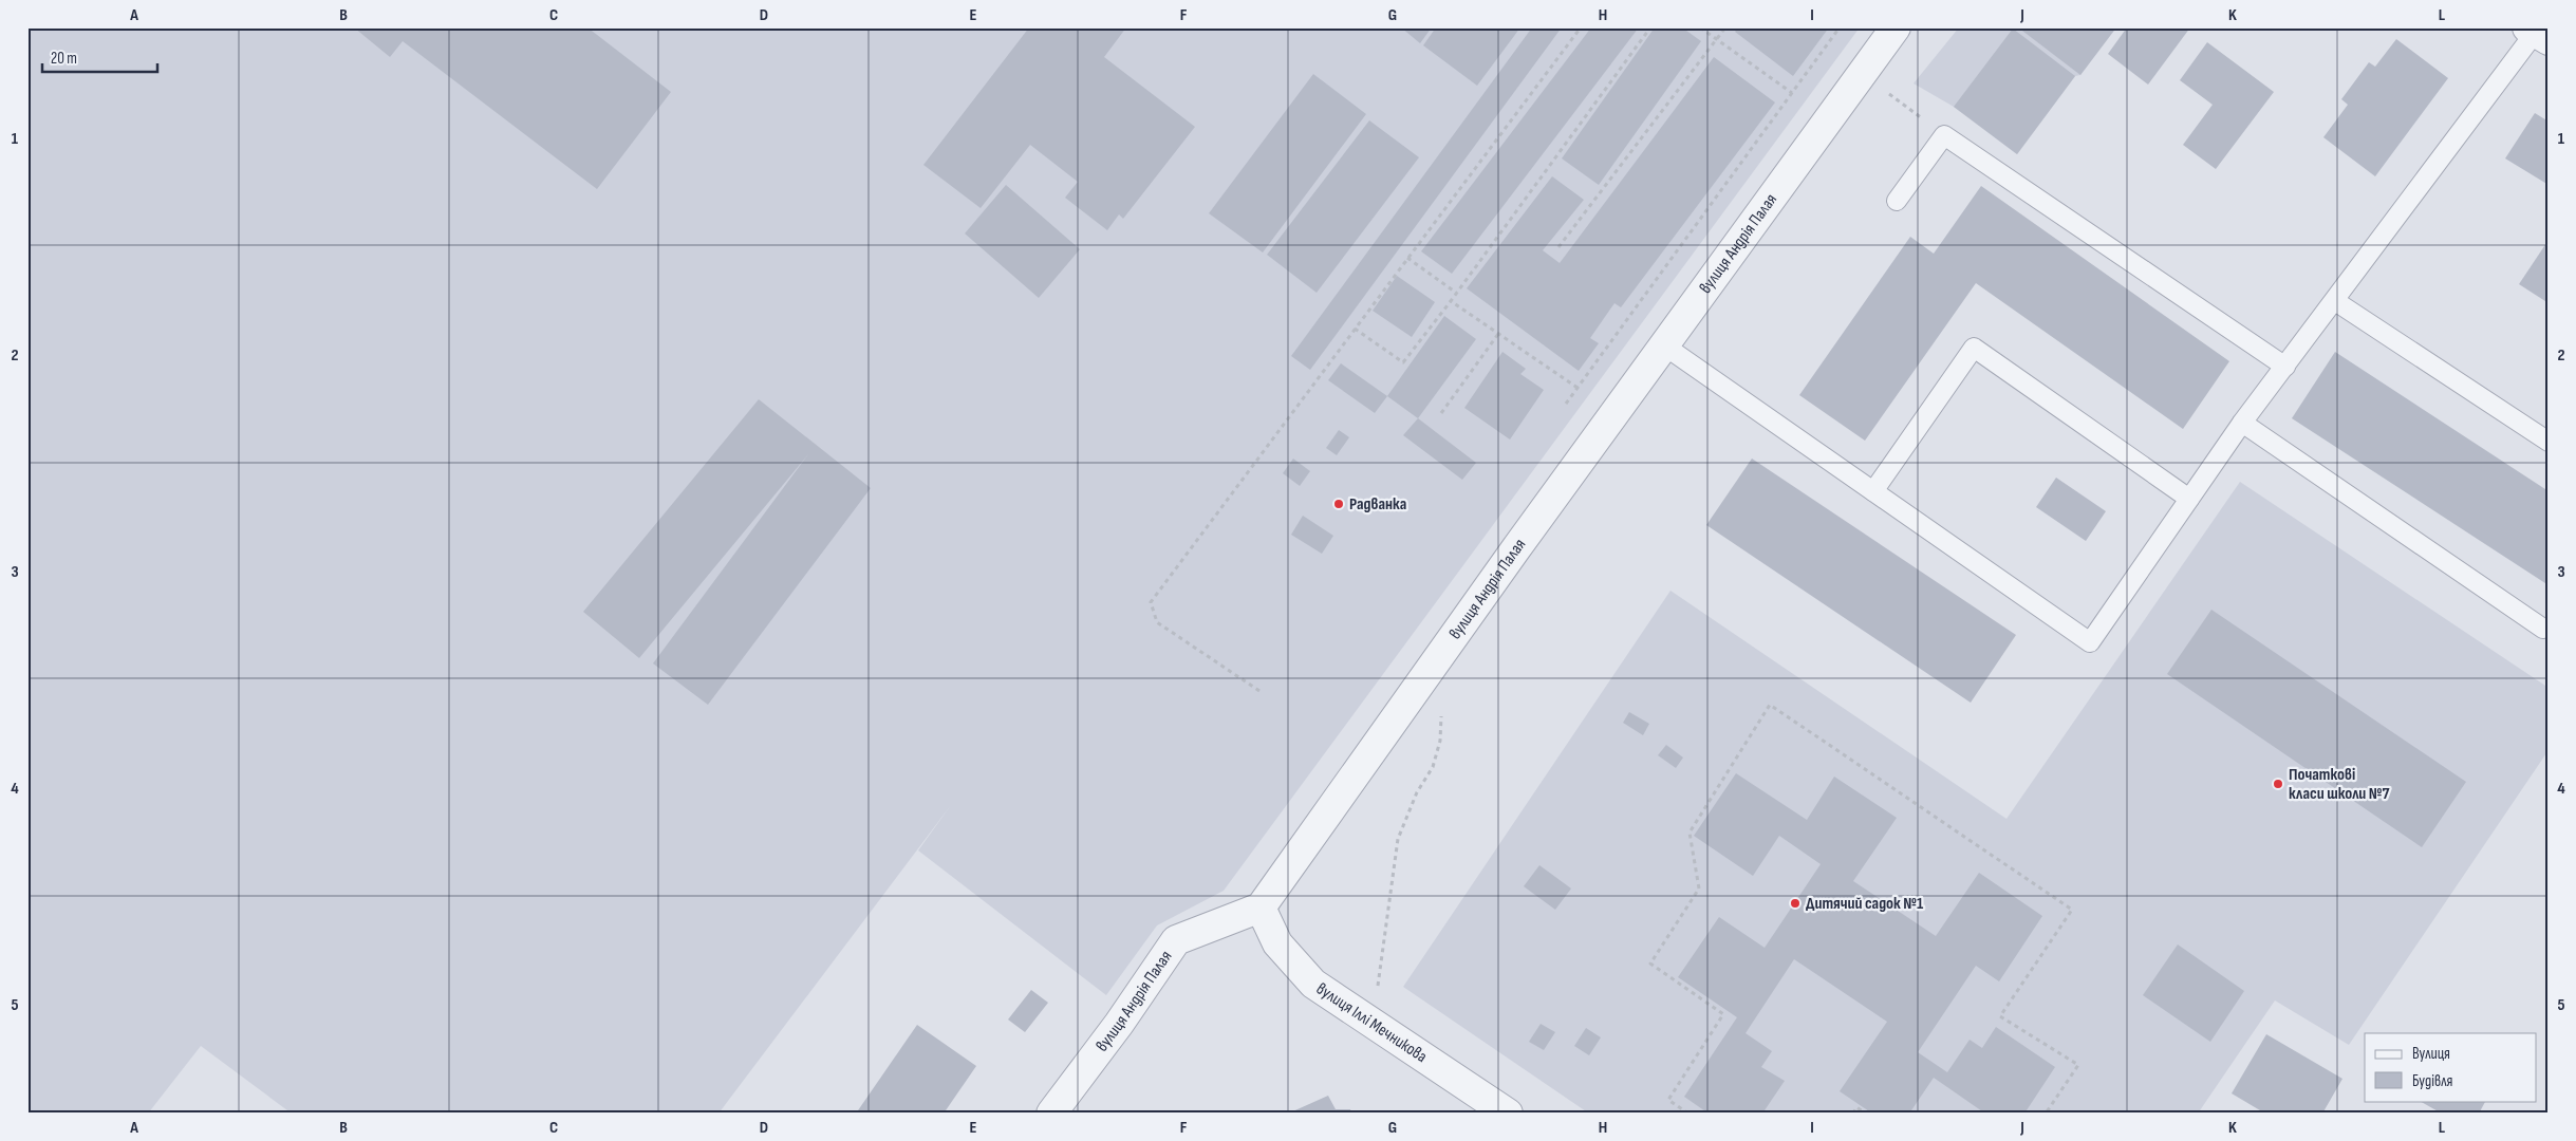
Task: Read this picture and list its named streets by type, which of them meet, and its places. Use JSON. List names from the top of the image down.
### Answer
{
  "streets": {
    "street": ["вулиця Андрія Палая", "вулиця Іллі Мечникова"]
  },
  "crossings": [
    ["вулиця Андрія Палая", "вулиця Іллі Мечникова"]
  ],
  "places": ["Радванка", "Початкові класи школи №7", "Дитячий садок №1"],
  "legend": ["Вулиця", "Будівля"],
  "scale_bar": "20 m",
  "grid": {
    "columns": [
      "A",
      "B",
      "C",
      "D",
      "E",
      "F",
      "G",
      "H",
      "I",
      "J",
      "K",
      "L"
    ],
    "rows": [
      "1",
      "2",
      "3",
      "4",
      "5"
    ]
  }
}
